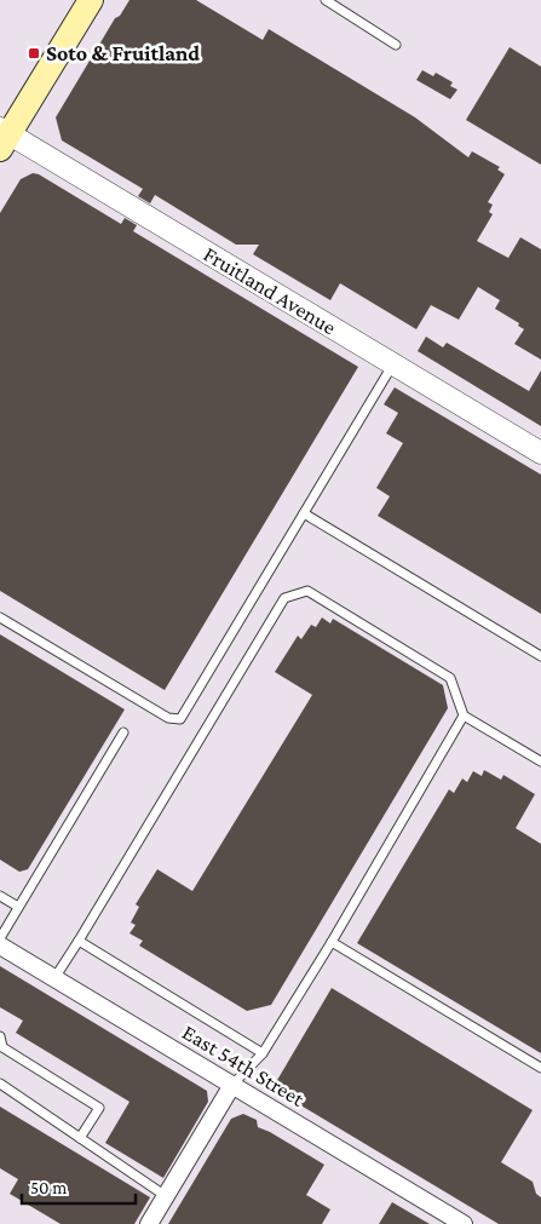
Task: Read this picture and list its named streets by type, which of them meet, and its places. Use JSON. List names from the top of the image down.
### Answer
{
  "streets": {
    "street": ["Fruitland Avenue", "East 54th Street"]
  },
  "places": {
    "transit": ["Soto & Fruitland"]
  },
  "scale_bar": "50 m"
}
